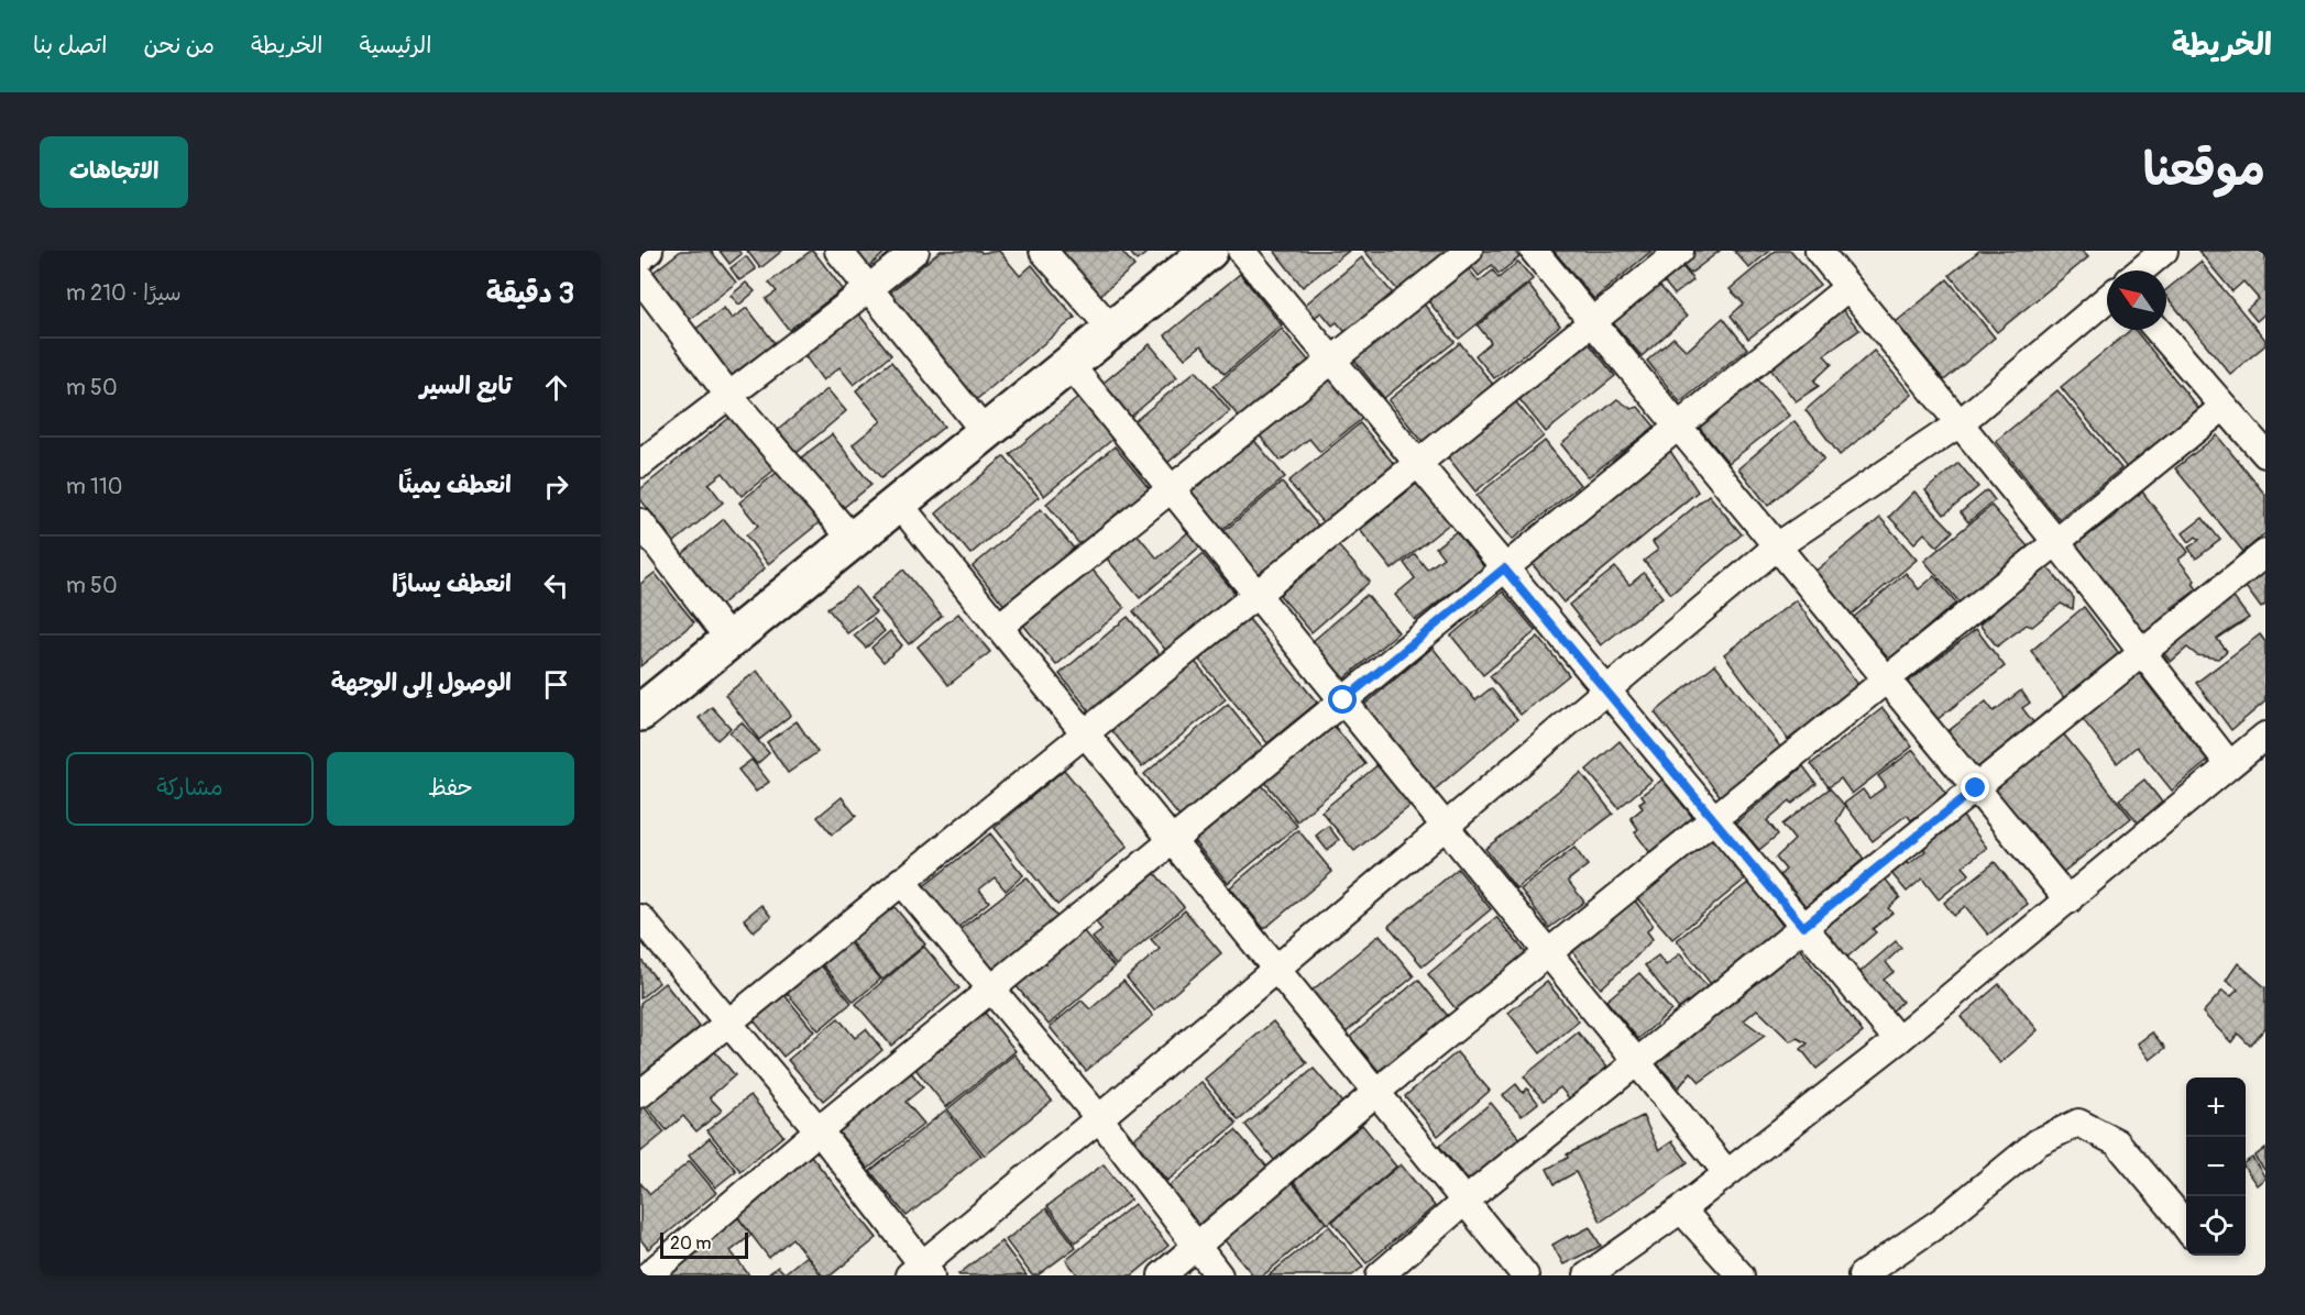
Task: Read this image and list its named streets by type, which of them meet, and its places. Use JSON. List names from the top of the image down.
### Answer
{
  "scale_bar": "20 m",
  "north": "top left",
  "page": {
    "header": "الخريطة",
    "nav": [
      "الرئيسية",
      "الخريطة",
      "من نحن",
      "اتصل بنا"
    ],
    "title": "موقعنا",
    "buttons": [
      "الاتجاهات",
      ["حفظ", "مشاركة"]
    ],
    "heading": ["3 دقيقة", "سيرًا · 210 m"],
    "list": [
      ["تابع السير", "50 m"],
      ["انعطف يمينًا", "110 m"],
      ["انعطف يسارًا", "50 m"],
      "الوصول إلى الوجهة"
    ],
    "map_buttons": ["+", "−"],
    "scale": "20 m"
  }
}
